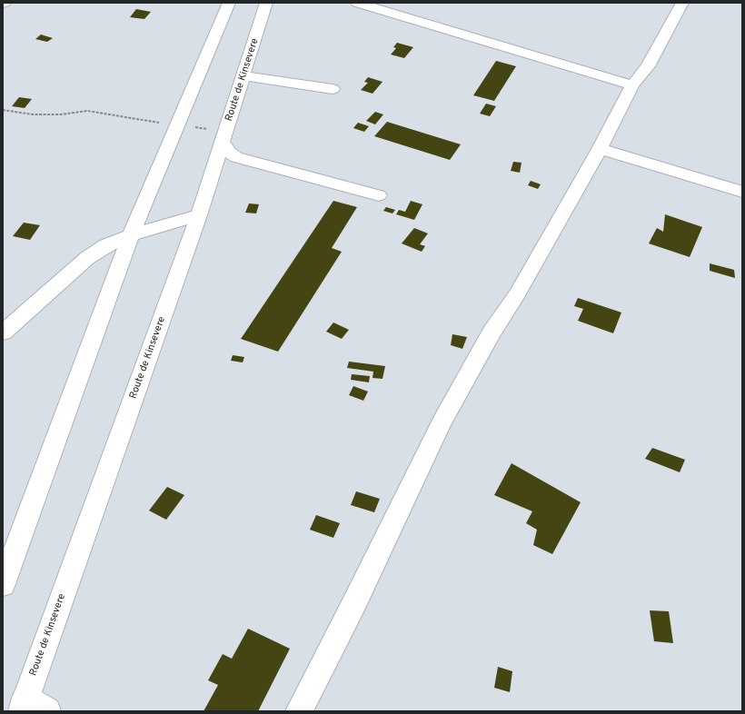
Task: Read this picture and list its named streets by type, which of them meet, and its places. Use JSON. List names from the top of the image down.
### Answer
{
  "streets": {
    "street": ["Route de Kinsevere"]
  }
}
